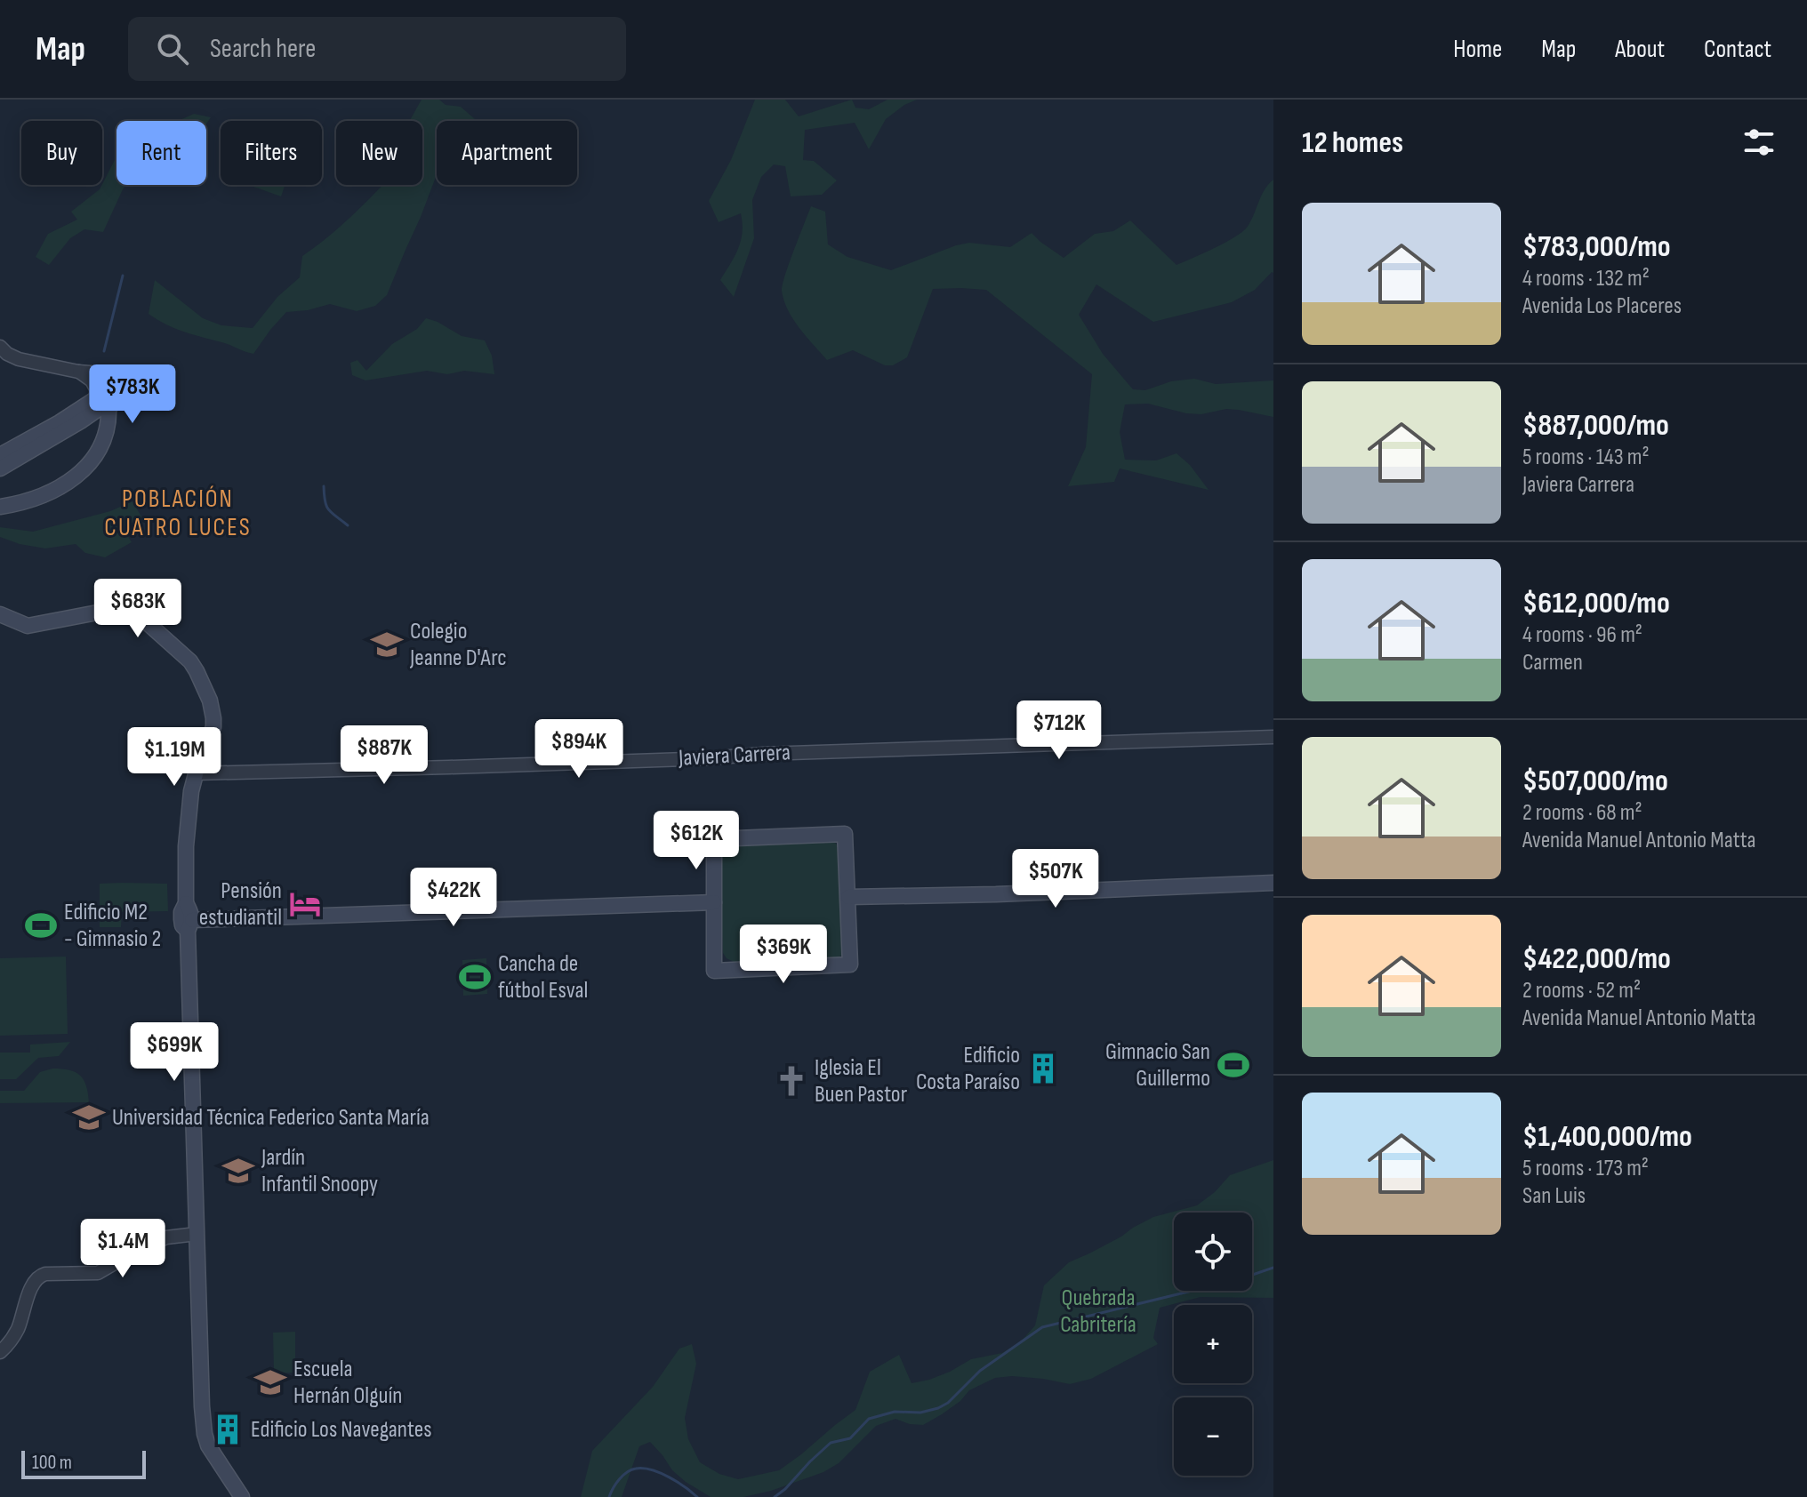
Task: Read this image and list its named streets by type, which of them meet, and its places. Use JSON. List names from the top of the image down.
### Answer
{
  "streets": {
    "street": ["Javiera Carrera"]
  },
  "districts": ["POBLACIÓN CUATRO LUCES"],
  "parks": ["Quebrada Cabritería"],
  "places": {
    "school or university": [
      "Colegio Jeanne D'Arc",
      "Universidad Técnica Federico Santa María",
      "Jardín Infantil Snoopy",
      "Escuela Hernán Olguín"
    ],
    "hotel": ["Pensión estudiantil"],
    "sports": ["Edificio M2 - Gimnasio 2", "Cancha de fútbol Esval", "Gimnacio San Guillermo"],
    "building": ["Edificio Costa Paraíso", "Edificio Los Navegantes"],
    "church": ["Iglesia El Buen Pastor"]
  },
  "scale_bar": "100 m",
  "page": {
    "header": "Map",
    "search": "Search here",
    "nav": [
      "Home",
      "Map",
      "About",
      "Contact"
    ],
    "heading": "12 homes",
    "chip": [
      "Buy",
      "Rent",
      "Filters",
      "New",
      "Apartment"
    ],
    "list": [
      {
        "name": "$783,000/mo",
        "note": "4 rooms · 132 m² · Avenida Los Placeres"
      },
      {
        "name": "$887,000/mo",
        "note": "5 rooms · 143 m² · Javiera Carrera"
      },
      {
        "name": "$612,000/mo",
        "note": "4 rooms · 96 m² · Carmen"
      },
      {
        "name": "$507,000/mo",
        "note": "2 rooms · 68 m² · Avenida Manuel Antonio Matta"
      },
      {
        "name": "$422,000/mo",
        "note": "2 rooms · 52 m² · Avenida Manuel Antonio Matta"
      },
      {
        "name": "$1,400,000/mo",
        "note": "5 rooms · 173 m² · San Luis"
      }
    ],
    "price": [
      "$783K",
      "$683K",
      "$712K",
      "$894K",
      "$887K",
      "$1.19M",
      "$612K",
      "$507K",
      "$422K",
      "$369K",
      "$699K",
      "$1.4M"
    ],
    "map_buttons": ["+", "−"],
    "scale": "100 m"
  }
}
